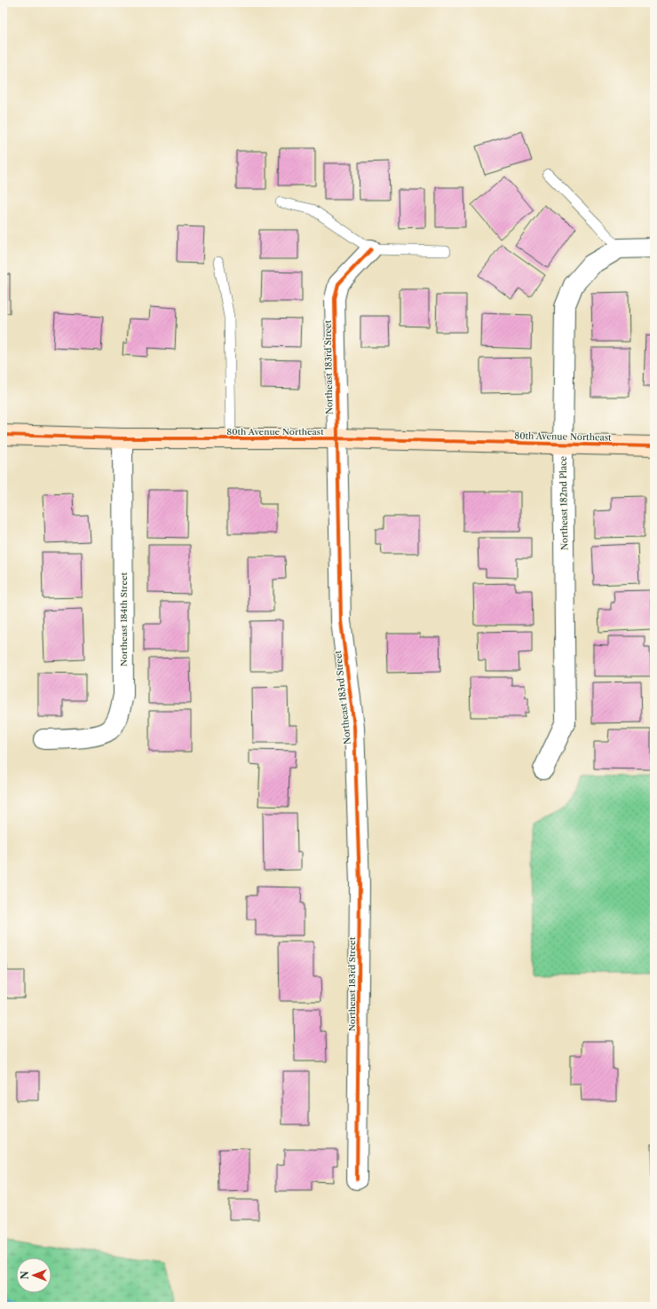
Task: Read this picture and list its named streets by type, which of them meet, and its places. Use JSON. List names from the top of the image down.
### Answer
{
  "streets": {
    "main road": ["80th Avenue Northeast"],
    "street": ["Northeast 183rd Street", "Northeast 182nd Place", "Northeast 184th Street"]
  },
  "crossings": [
    ["Northeast 183rd Street", "80th Avenue Northeast"],
    ["80th Avenue Northeast", "Northeast 182nd Place"],
    ["80th Avenue Northeast", "Northeast 184th Street"]
  ],
  "north": "left"
}
